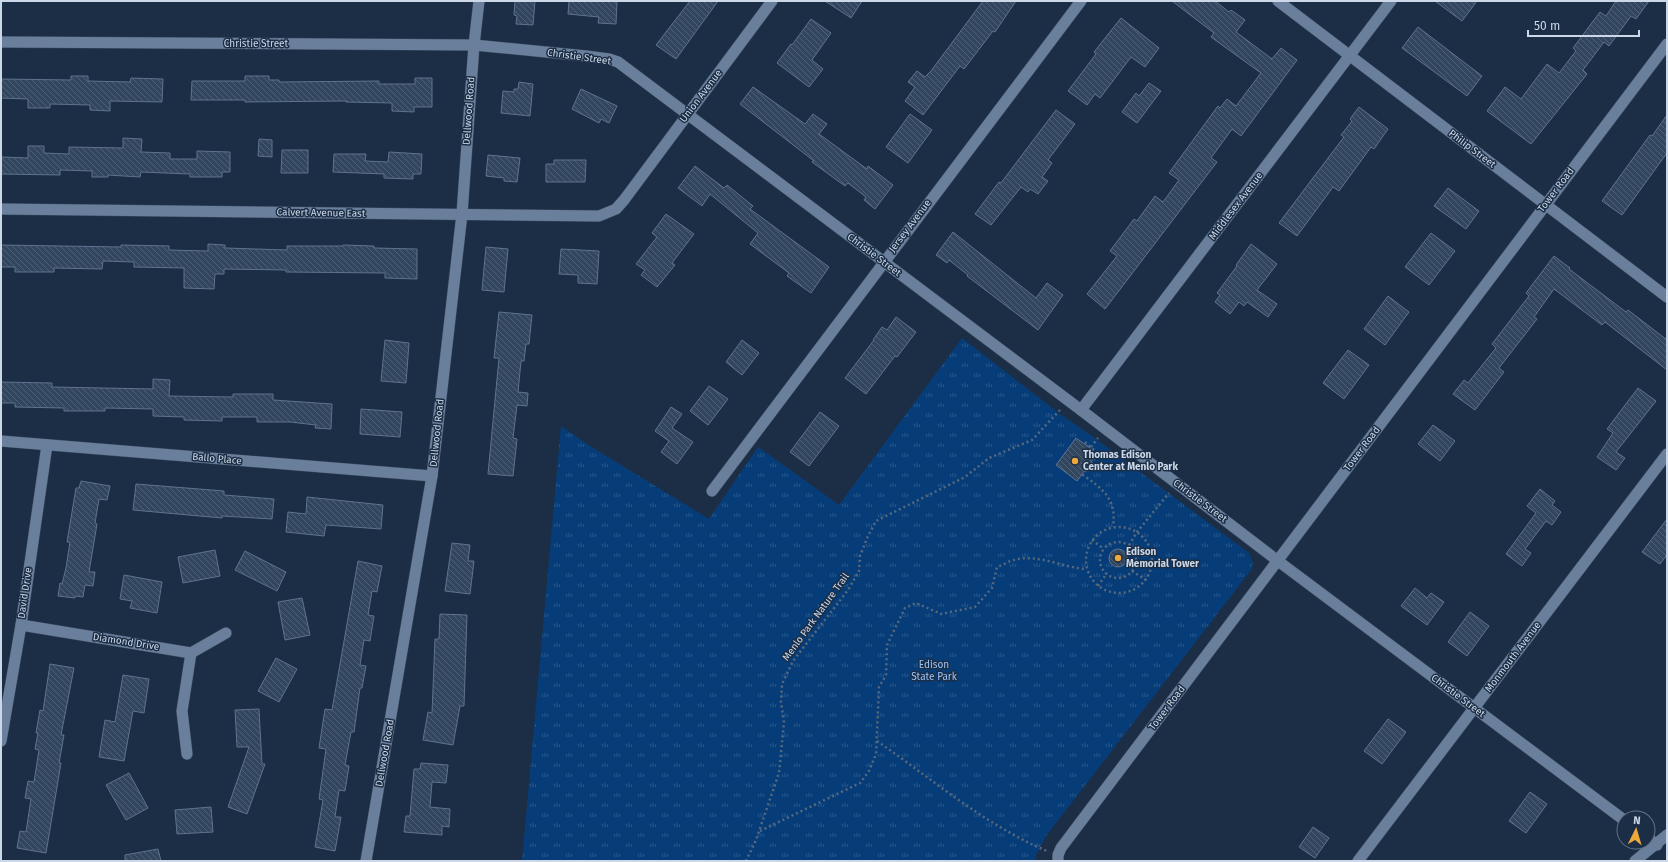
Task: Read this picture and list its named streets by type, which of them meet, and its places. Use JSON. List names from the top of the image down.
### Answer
{
  "streets": {
    "street": [
      "Christie Street",
      "Union Avenue",
      "Dellwood Road",
      "Philip Street",
      "Tower Road",
      "Middlesex Avenue",
      "Calvert Avenue East",
      "Jersey Avenue",
      "Ballo Place",
      "David Drive",
      "Diamond Drive",
      "Monmouth Avenue"
    ],
    "path": ["Menlo Park Nature Trail"]
  },
  "crossings": [
    ["Christie Street", "Union Avenue"],
    ["Christie Street", "Dellwood Road"],
    ["Christie Street", "Tower Road"],
    ["Christie Street", "Middlesex Avenue"],
    ["Christie Street", "Jersey Avenue"],
    ["Christie Street", "Menlo Park Nature Trail"],
    ["Christie Street", "Monmouth Avenue"],
    ["Union Avenue", "Calvert Avenue East"],
    ["Dellwood Road", "Calvert Avenue East"],
    ["Dellwood Road", "Ballo Place"],
    ["Philip Street", "Tower Road"],
    ["Philip Street", "Middlesex Avenue"],
    ["Ballo Place", "David Drive"],
    ["David Drive", "Diamond Drive"]
  ],
  "parks": ["Edison State Park"],
  "places": ["Thomas Edison Center at Menlo Park", "Edison Memorial Tower"],
  "scale_bar": "50 m",
  "north": "top"
}
